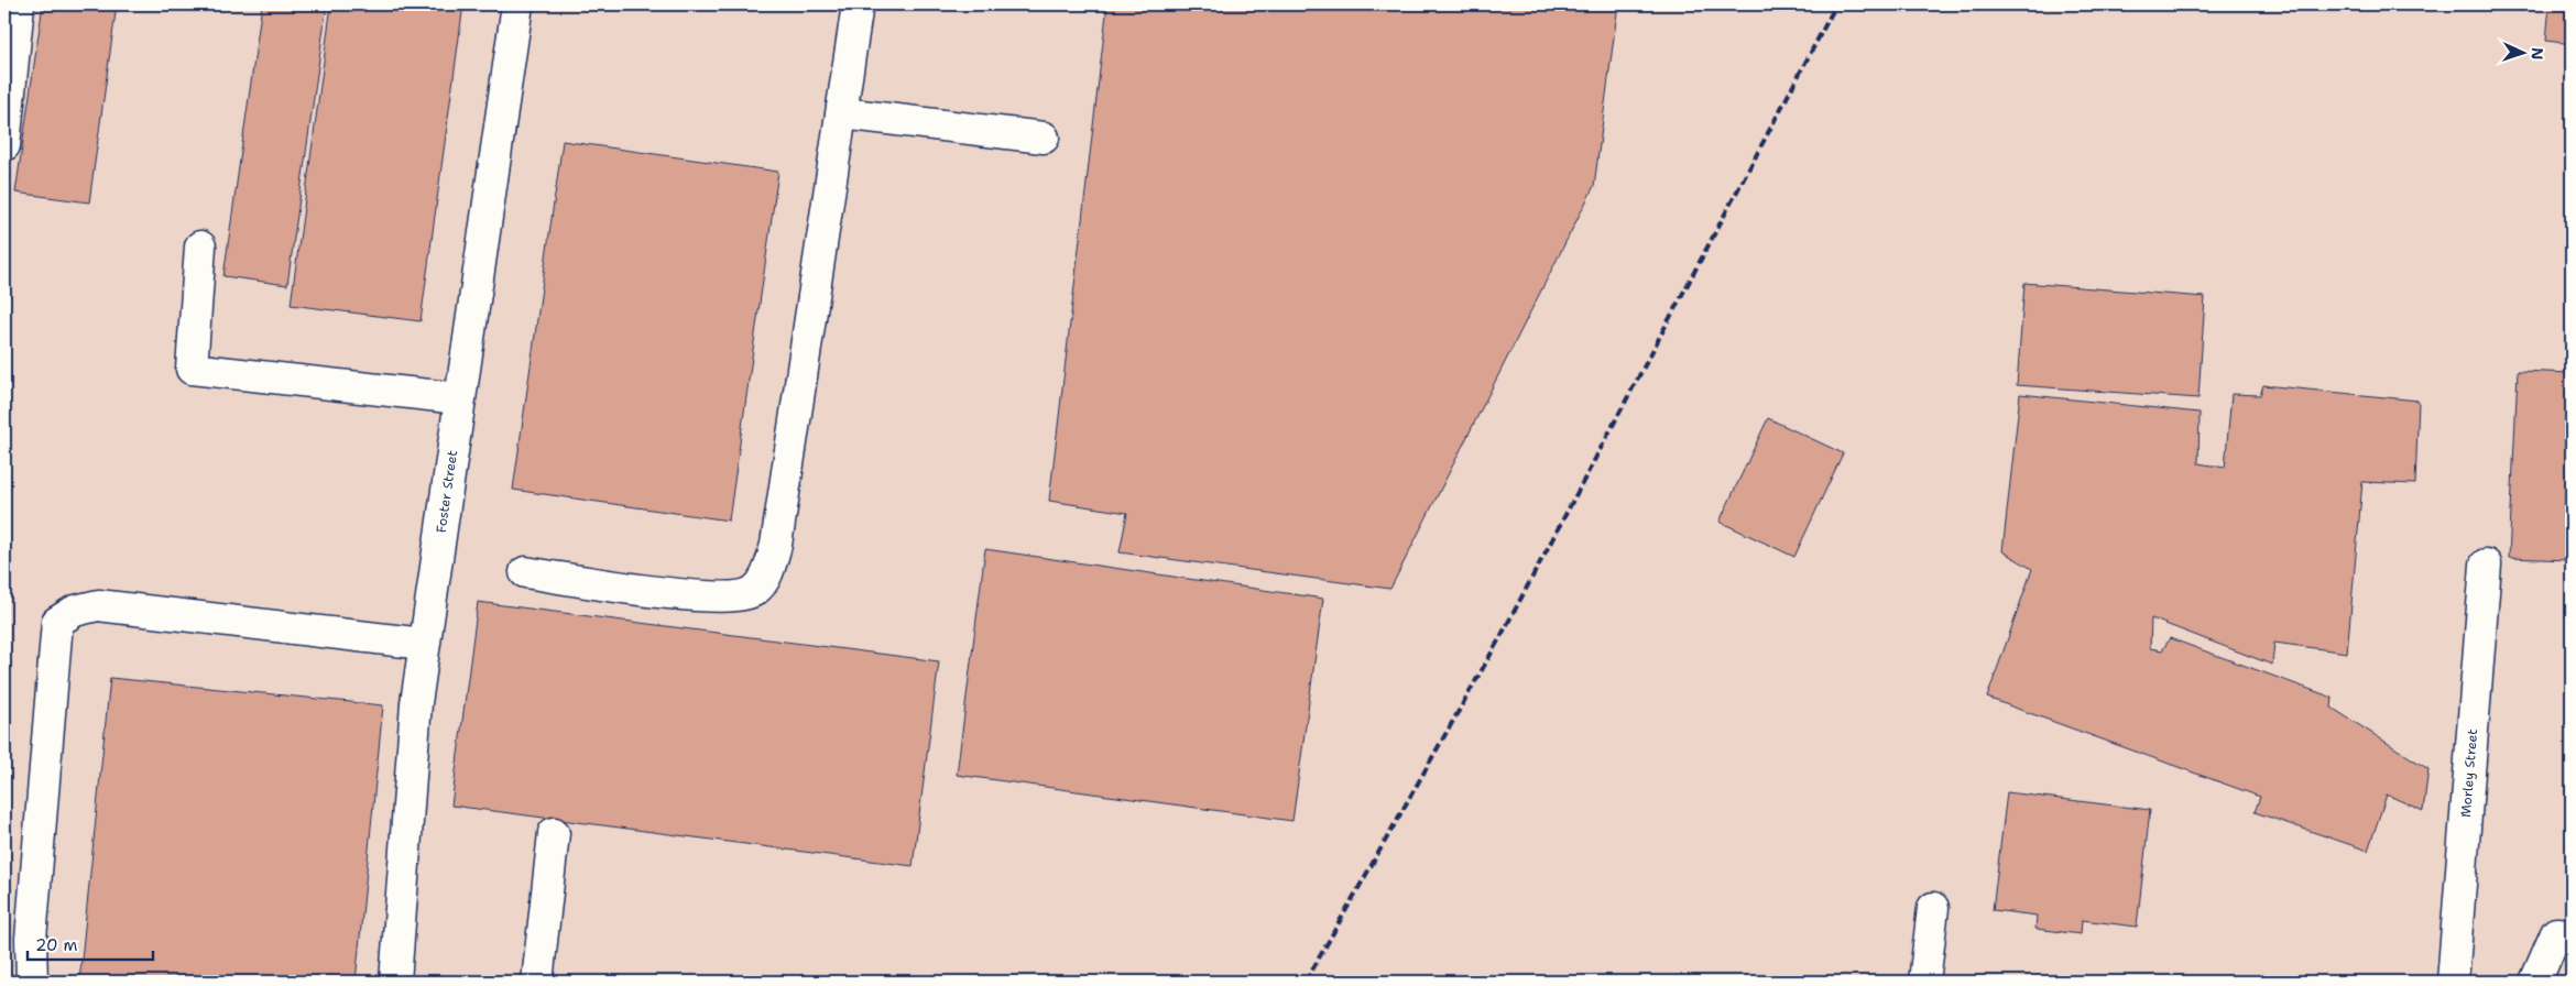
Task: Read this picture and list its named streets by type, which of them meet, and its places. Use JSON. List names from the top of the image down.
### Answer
{
  "streets": {
    "street": ["Foster Street", "Morley Street"]
  },
  "scale_bar": "20 m",
  "north": "right"
}
